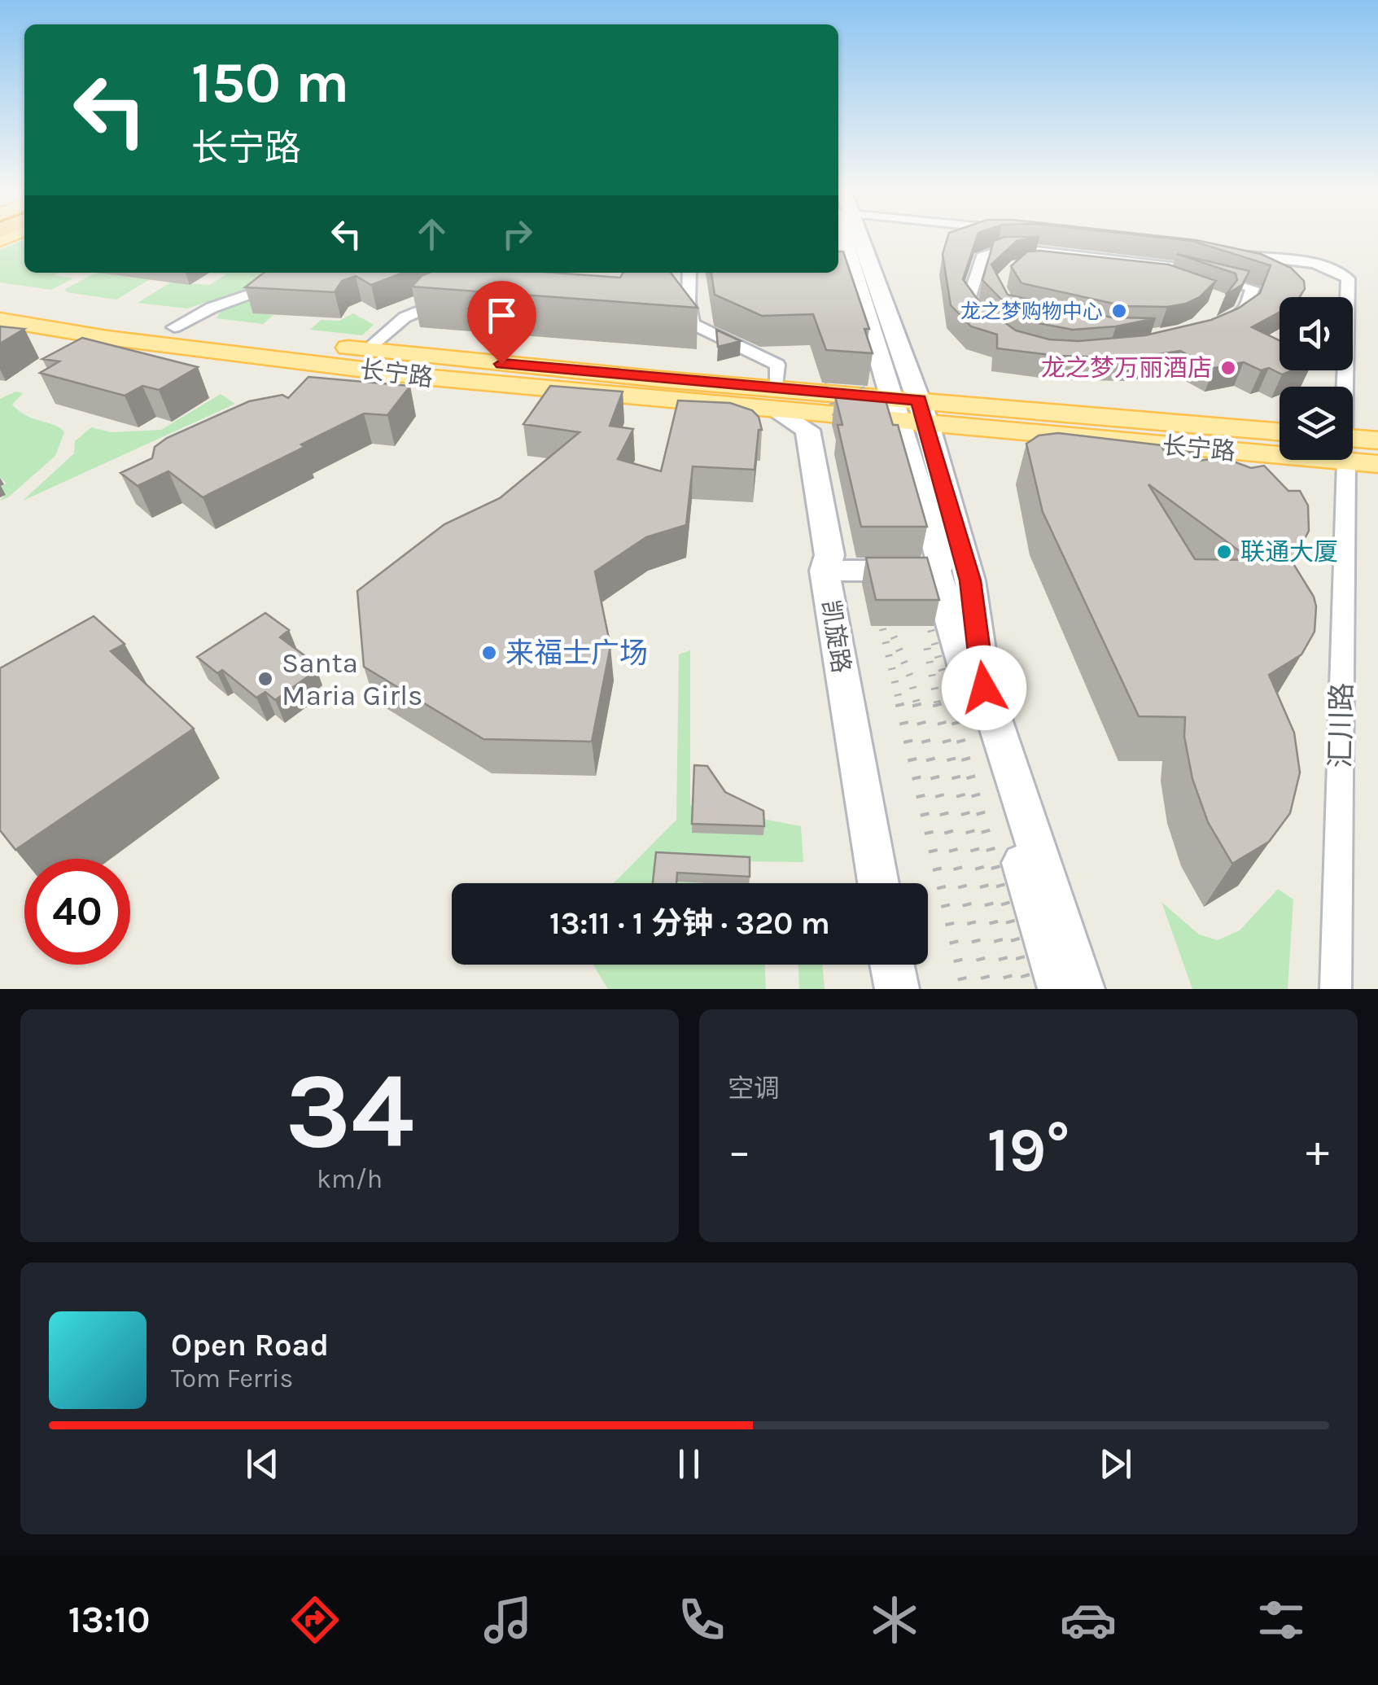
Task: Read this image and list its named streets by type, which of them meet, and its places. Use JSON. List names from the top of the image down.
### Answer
{
  "streets": {
    "main road": ["长宁路"],
    "street": ["凯旋路", "汇川路"]
  },
  "places": [
    "龙之梦购物中心",
    "龙之梦万丽酒店",
    "联通大厦",
    "来福士广场",
    "Santa Maria Girls"
  ],
  "page": {
    "turn": ["150 m", "长宁路"],
    "limit": "40",
    "trip": "13:11 · 1 分钟 · 320 m",
    "tile": [
      ["34", "km/h"],
      "空调"
    ],
    "heat": ["−", "19°", "+"],
    "song": ["Open Road", "Tom Ferris"],
    "tabs": "13:10"
  }
}
